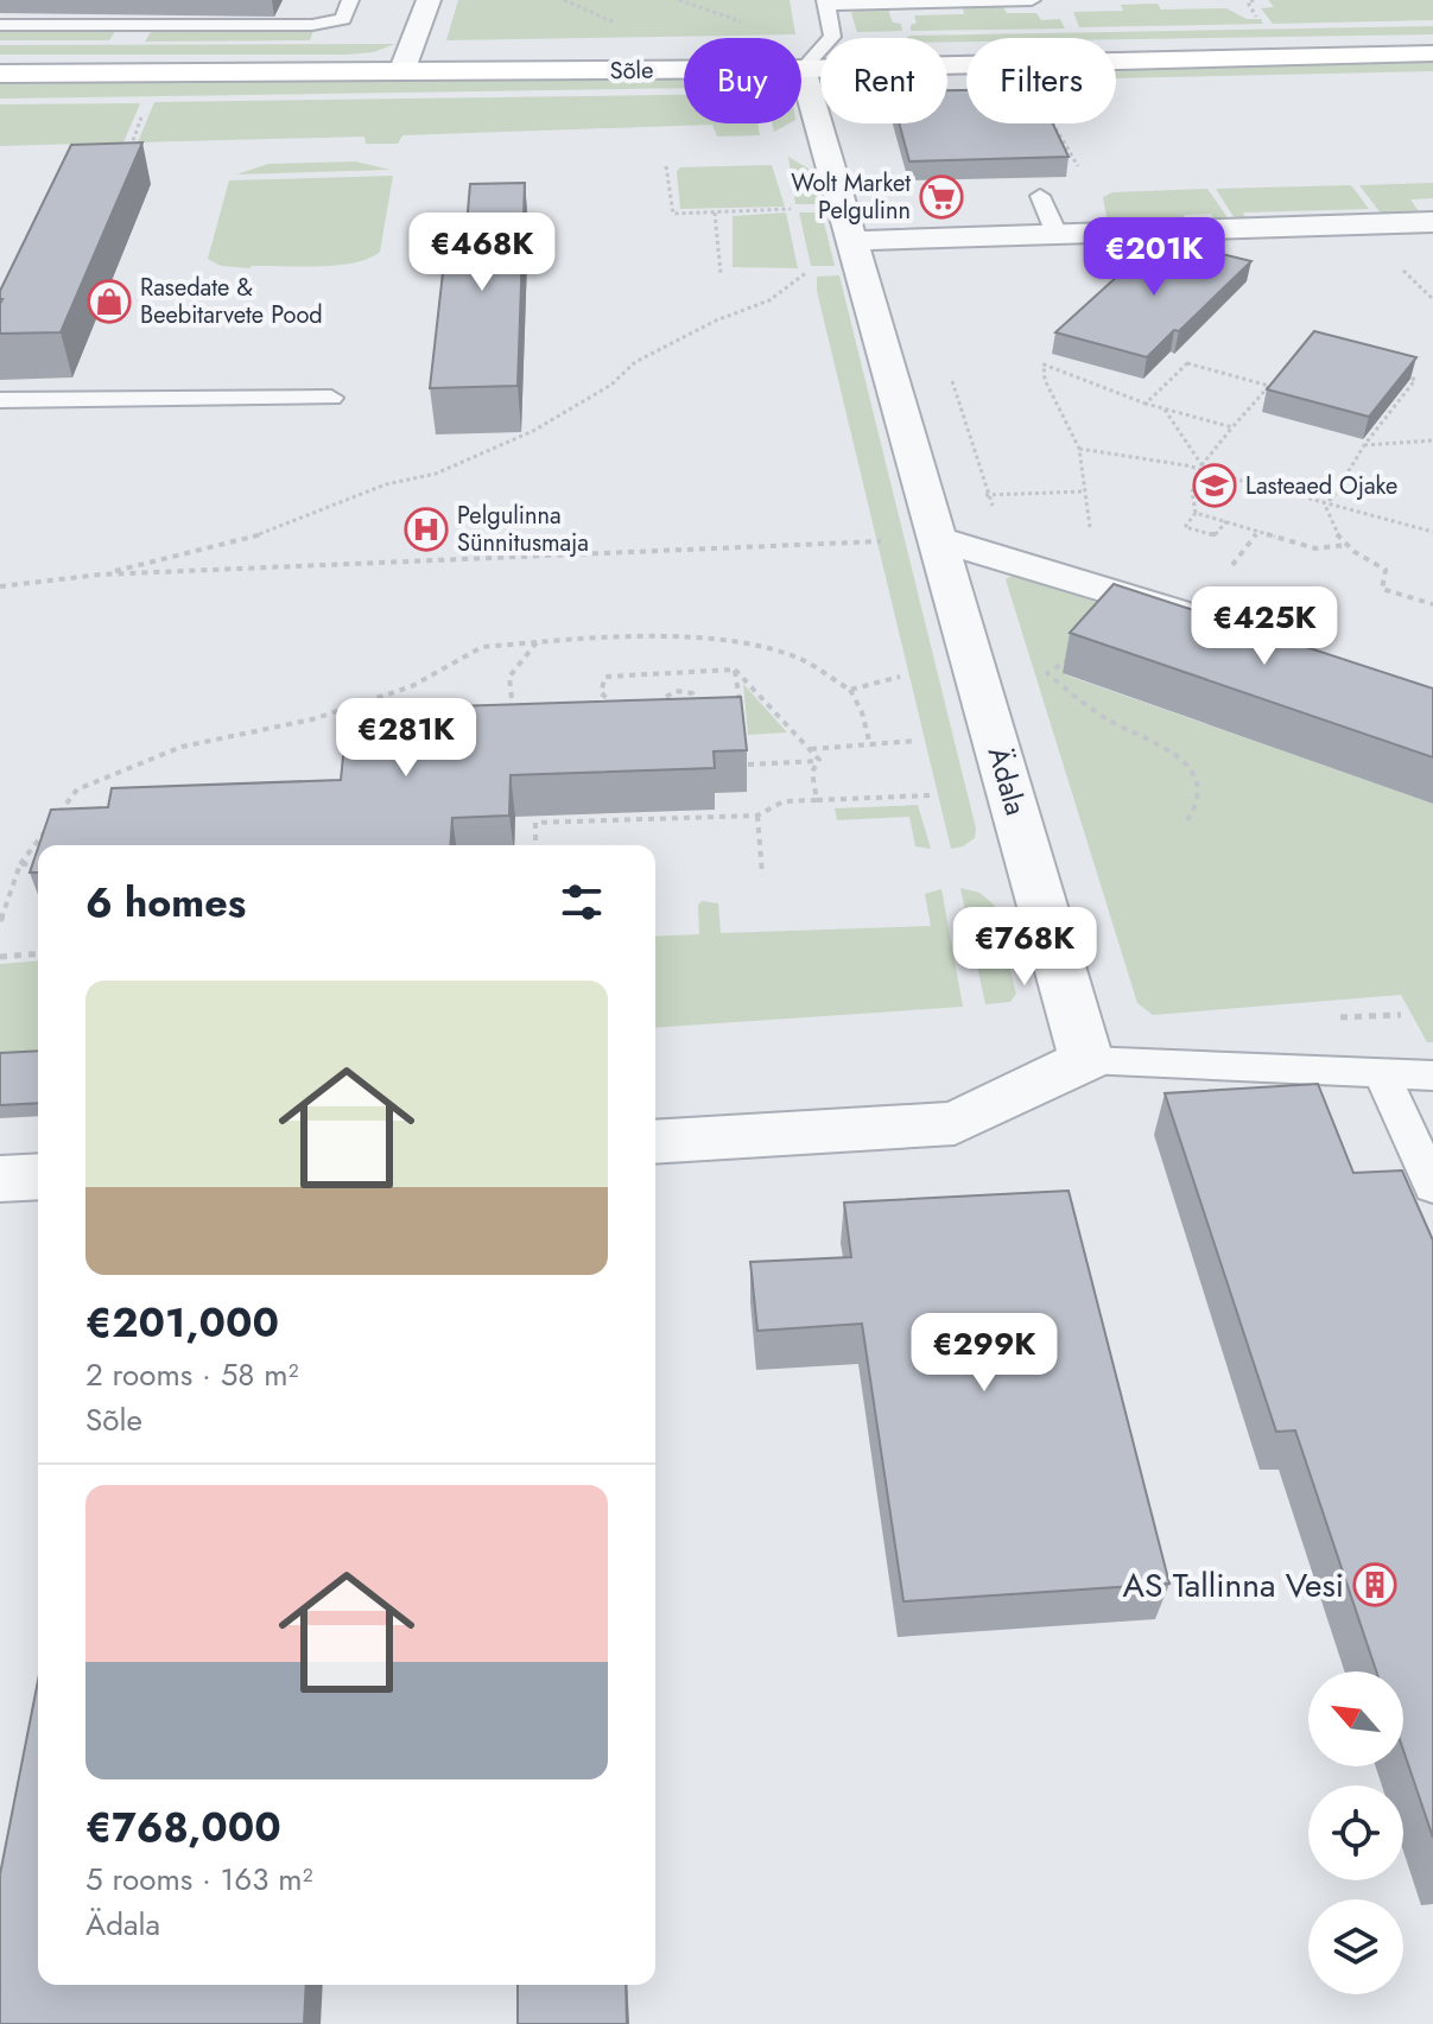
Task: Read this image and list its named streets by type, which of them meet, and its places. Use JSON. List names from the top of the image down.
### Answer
{
  "streets": {
    "main road": ["Sõle"],
    "street": ["Ädala"]
  },
  "crossings": [
    ["Sõle", "Ädala"]
  ],
  "places": {
    "supermarket": ["Wolt Market Pelgulinn"],
    "shop": ["Rasedate & Beebitarvete Pood"],
    "school or university": ["Lasteaed Ojake"],
    "hospital": ["Pelgulinna Sünnitusmaja"],
    "building": ["AS Tallinna Vesi"]
  },
  "north": "top left",
  "page": {
    "chip": ["Buy", "Rent", "Filters"],
    "price": [
      "€468K",
      "€201K",
      "€425K",
      "€281K",
      "€768K",
      "€299K"
    ],
    "heading": "6 homes",
    "list": [
      {
        "name": "€201,000",
        "note": "2 rooms · 58 m² · Sõle"
      },
      {
        "name": "€768,000",
        "note": "5 rooms · 163 m² · Ädala"
      }
    ]
  }
}
